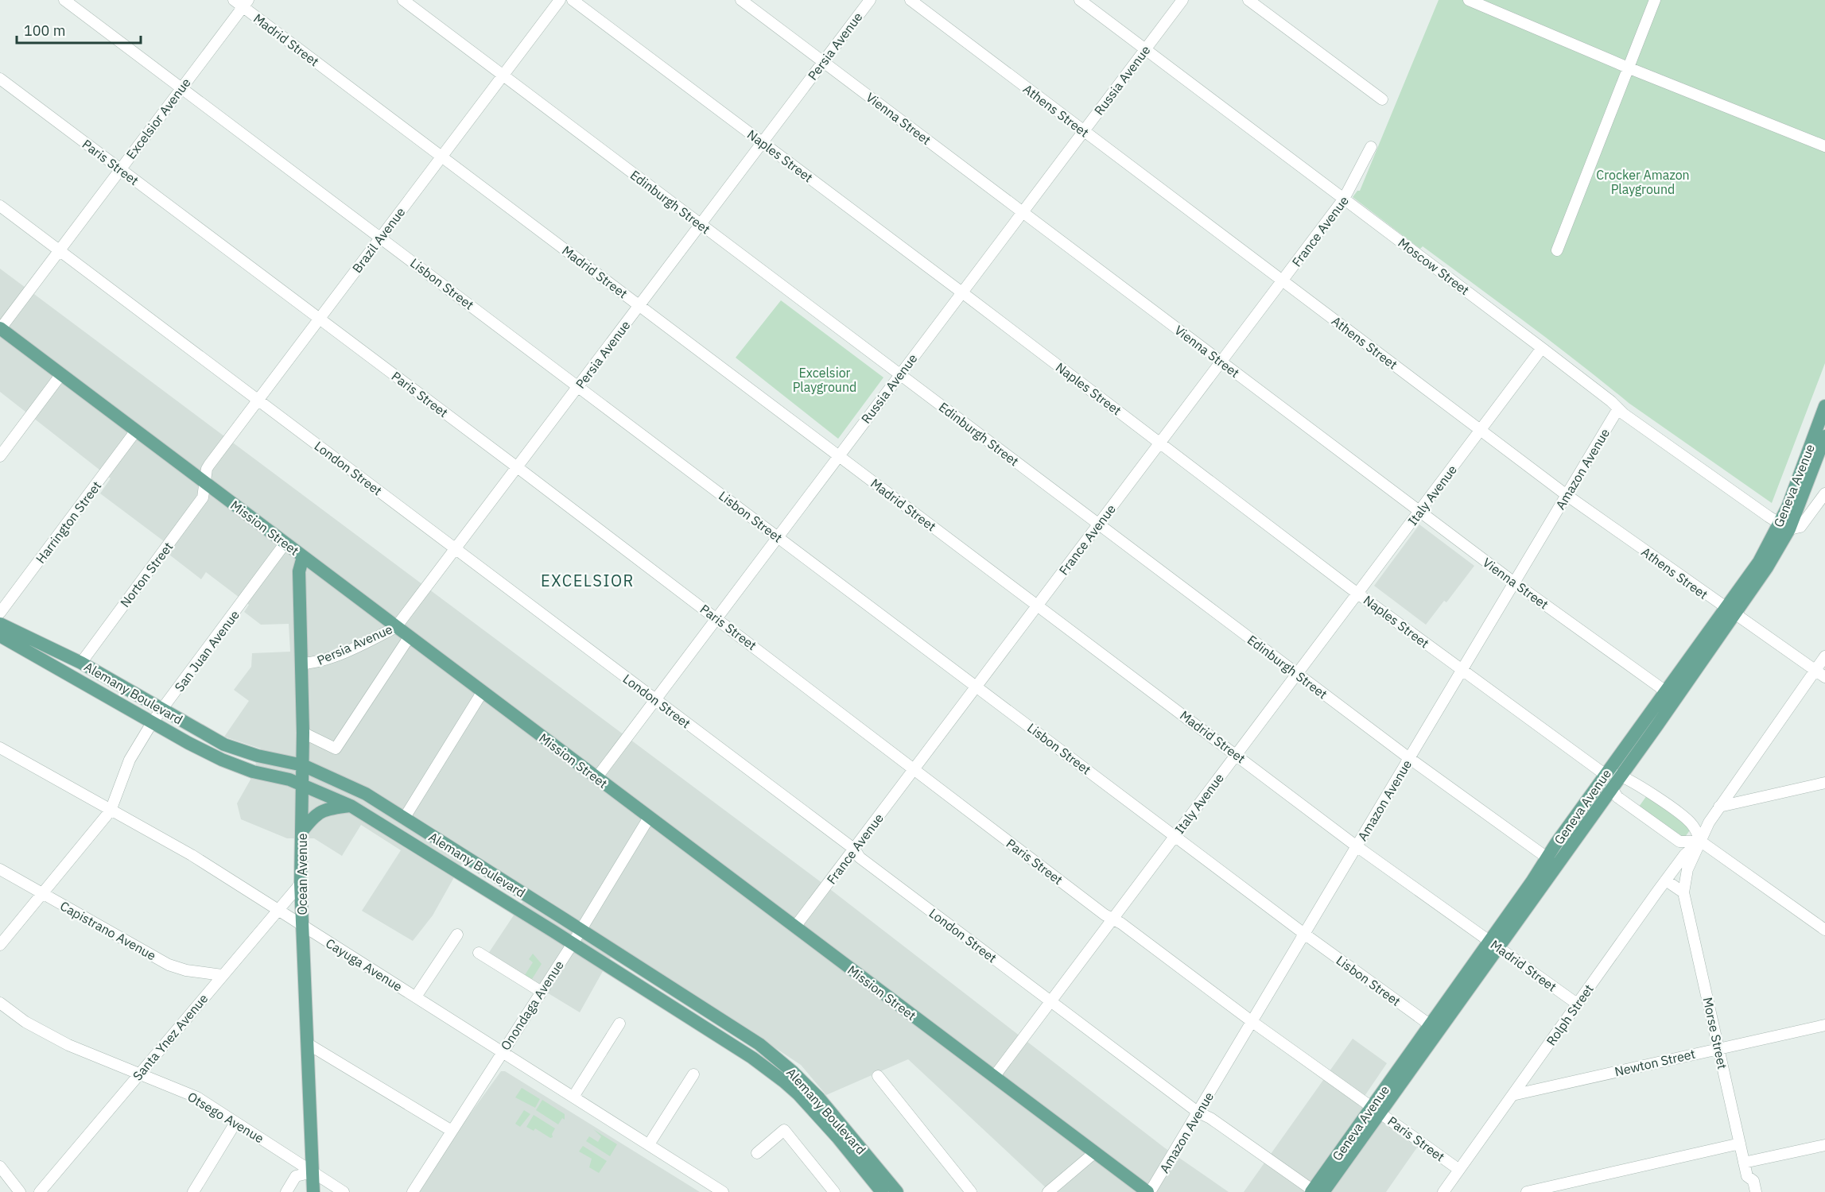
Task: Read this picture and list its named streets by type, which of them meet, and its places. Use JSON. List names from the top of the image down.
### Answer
{
  "streets": {
    "main road": [
      "Geneva Avenue",
      "Mission Street",
      "Alemany Boulevard",
      "Ocean Avenue"
    ],
    "street": [
      "Madrid Street",
      "Persia Avenue",
      "Russia Avenue",
      "Athens Street",
      "Excelsior Avenue",
      "Vienna Street",
      "Naples Street",
      "Paris Street",
      "Edinburgh Street",
      "France Avenue",
      "Brazil Avenue",
      "Moscow Street",
      "Lisbon Street",
      "London Street",
      "Amazon Avenue",
      "Italy Avenue",
      "Harrington Street",
      "Norton Street",
      "San Juan Avenue",
      "Capistrano Avenue",
      "Cayuga Avenue",
      "Onondaga Avenue",
      "Rolph Street",
      "Morse Street",
      "Santa Ynez Avenue",
      "Newton Street",
      "Otsego Avenue"
    ]
  },
  "crossings": [
    ["Madrid Street", "Persia Avenue"],
    ["Madrid Street", "Russia Avenue"],
    ["Madrid Street", "Excelsior Avenue"],
    ["Madrid Street", "France Avenue"],
    ["Madrid Street", "Brazil Avenue"],
    ["Madrid Street", "Amazon Avenue"],
    ["Madrid Street", "Geneva Avenue"],
    ["Madrid Street", "Italy Avenue"],
    ["Madrid Street", "Rolph Street"],
    ["Persia Avenue", "Vienna Street"],
    ["Persia Avenue", "Naples Street"],
    ["Persia Avenue", "Paris Street"],
    ["Persia Avenue", "Edinburgh Street"],
    ["Persia Avenue", "Lisbon Street"],
    ["Persia Avenue", "London Street"],
    ["Persia Avenue", "Mission Street"],
    ["Persia Avenue", "Ocean Avenue"],
    ["Russia Avenue", "Athens Street"],
    ["Russia Avenue", "Vienna Street"],
    ["Russia Avenue", "Naples Street"],
    ["Russia Avenue", "Paris Street"],
    ["Russia Avenue", "Edinburgh Street"],
    ["Russia Avenue", "Moscow Street"],
    ["Russia Avenue", "Lisbon Street"],
    ["Russia Avenue", "London Street"],
    ["Russia Avenue", "Mission Street"],
    ["Athens Street", "France Avenue"],
    ["Athens Street", "Amazon Avenue"],
    ["Athens Street", "Geneva Avenue"],
    ["Athens Street", "Italy Avenue"],
    ["Athens Street", "Rolph Street"],
    ["Excelsior Avenue", "Paris Street"],
    ["Excelsior Avenue", "Lisbon Street"],
    ["Excelsior Avenue", "London Street"],
    ["Excelsior Avenue", "Mission Street"],
    ["Vienna Street", "France Avenue"],
    ["Vienna Street", "Amazon Avenue"],
    ["Vienna Street", "Geneva Avenue"],
    ["Vienna Street", "Italy Avenue"],
    ["Naples Street", "France Avenue"],
    ["Naples Street", "Amazon Avenue"],
    ["Naples Street", "Geneva Avenue"],
    ["Naples Street", "Italy Avenue"],
    ["Paris Street", "France Avenue"],
    ["Paris Street", "Brazil Avenue"],
    ["Paris Street", "Amazon Avenue"],
    ["Paris Street", "Geneva Avenue"],
    ["Paris Street", "Italy Avenue"],
    ["Paris Street", "Rolph Street"],
    ["Edinburgh Street", "France Avenue"],
    ["Edinburgh Street", "Brazil Avenue"],
    ["Edinburgh Street", "Amazon Avenue"],
    ["Edinburgh Street", "Geneva Avenue"],
    ["Edinburgh Street", "Italy Avenue"],
    ["France Avenue", "Moscow Street"],
    ["France Avenue", "Lisbon Street"],
    ["France Avenue", "London Street"],
    ["France Avenue", "Mission Street"],
    ["Brazil Avenue", "Lisbon Street"],
    ["Brazil Avenue", "London Street"],
    ["Brazil Avenue", "Mission Street"],
    ["Brazil Avenue", "Norton Street"],
    ["Moscow Street", "Amazon Avenue"],
    ["Moscow Street", "Geneva Avenue"],
    ["Moscow Street", "Italy Avenue"],
    ["Lisbon Street", "Amazon Avenue"],
    ["Lisbon Street", "Geneva Avenue"],
    ["Lisbon Street", "Italy Avenue"],
    ["London Street", "Amazon Avenue"],
    ["London Street", "Geneva Avenue"],
    ["London Street", "Italy Avenue"],
    ["Amazon Avenue", "Mission Street"],
    ["Italy Avenue", "Mission Street"],
    ["Harrington Street", "Mission Street"],
    ["Mission Street", "Norton Street"],
    ["Mission Street", "San Juan Avenue"],
    ["Mission Street", "Ocean Avenue"],
    ["Mission Street", "Onondaga Avenue"],
    ["Norton Street", "Alemany Boulevard"],
    ["San Juan Avenue", "Alemany Boulevard"],
    ["San Juan Avenue", "Capistrano Avenue"],
    ["San Juan Avenue", "Cayuga Avenue"],
    ["Alemany Boulevard", "Ocean Avenue"],
    ["Alemany Boulevard", "Onondaga Avenue"],
    ["Ocean Avenue", "Cayuga Avenue"],
    ["Ocean Avenue", "Santa Ynez Avenue"],
    ["Ocean Avenue", "Otsego Avenue"],
    ["Capistrano Avenue", "Santa Ynez Avenue"],
    ["Cayuga Avenue", "Onondaga Avenue"],
    ["Cayuga Avenue", "Santa Ynez Avenue"],
    ["Rolph Street", "Morse Street"],
    ["Rolph Street", "Newton Street"],
    ["Morse Street", "Newton Street"],
    ["Santa Ynez Avenue", "Otsego Avenue"]
  ],
  "districts": ["EXCELSIOR"],
  "parks": ["Crocker Amazon Playground", "Excelsior Playground"],
  "scale_bar": "100 m"
}
